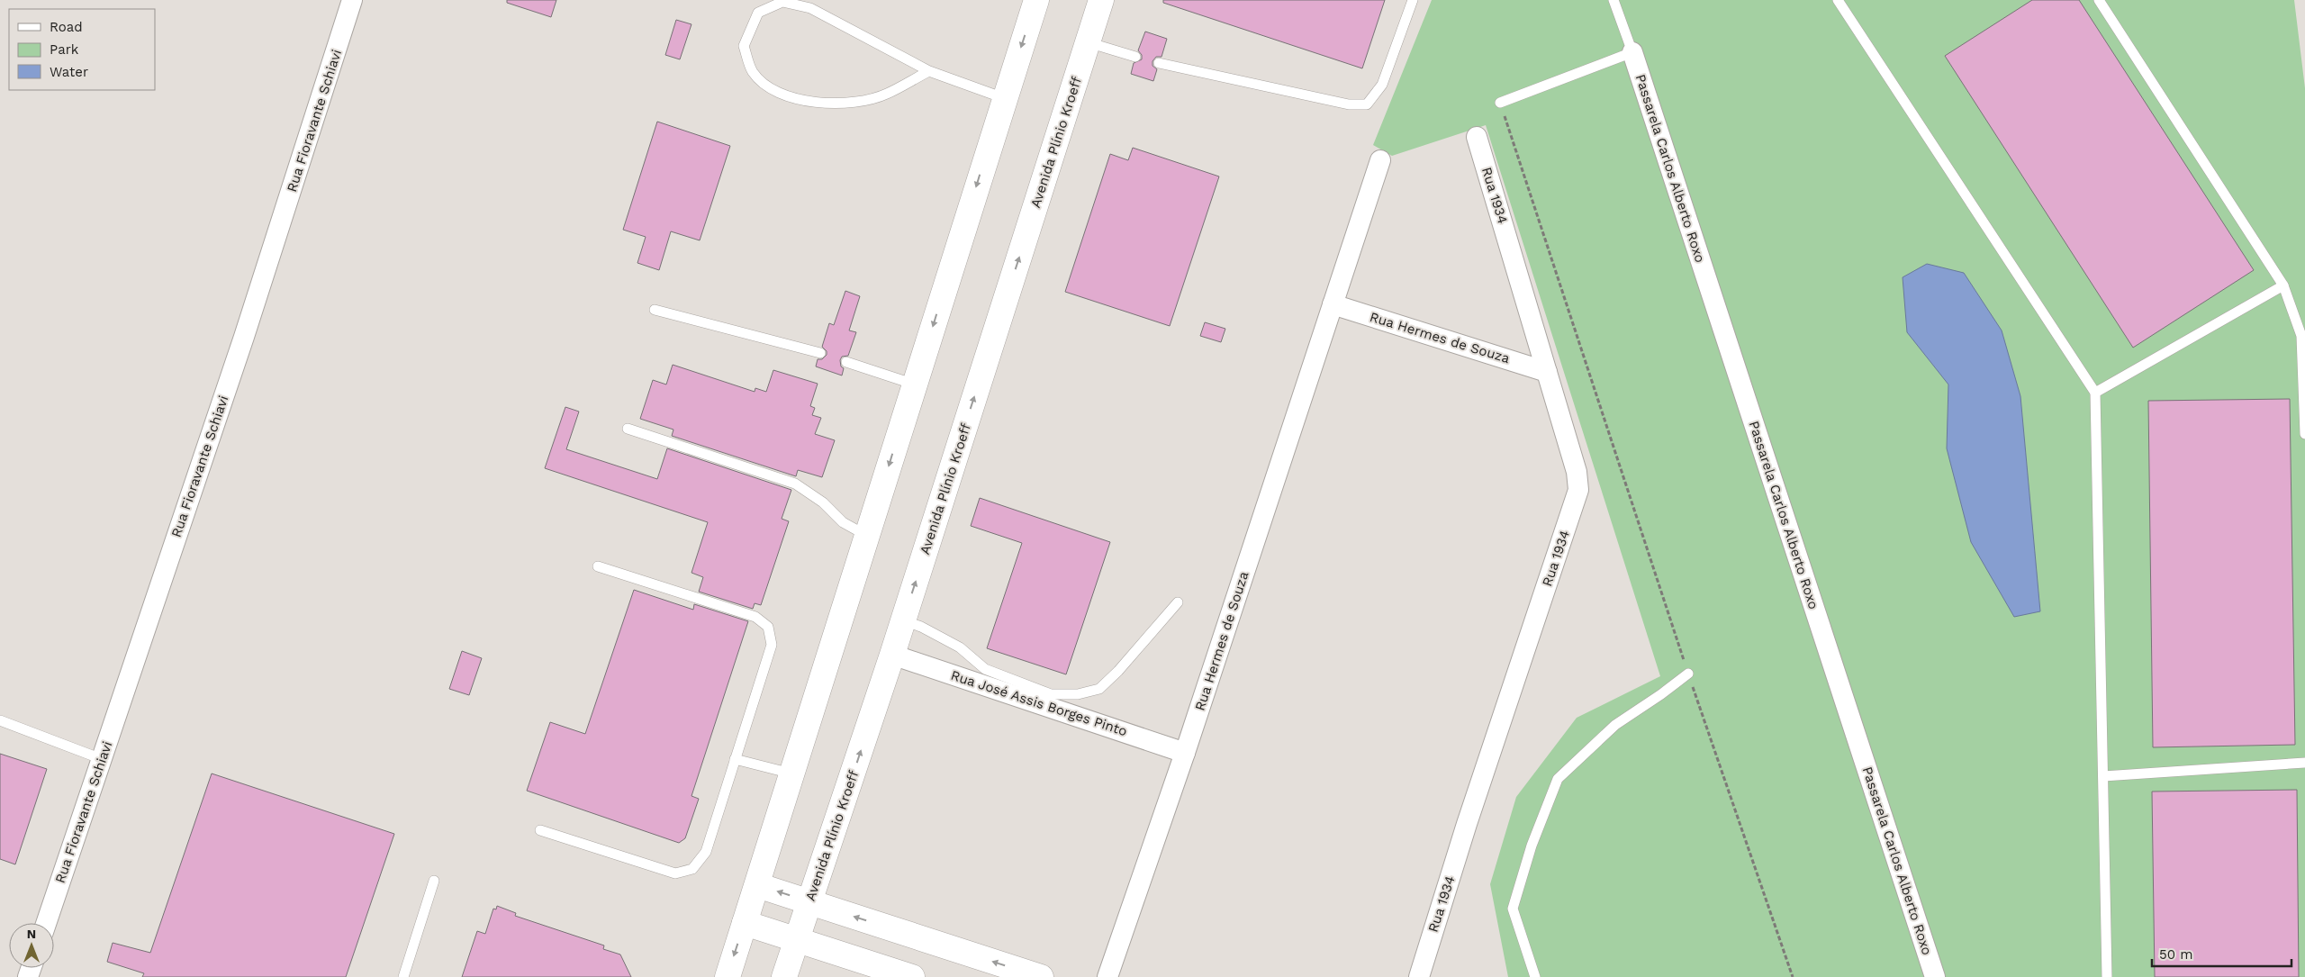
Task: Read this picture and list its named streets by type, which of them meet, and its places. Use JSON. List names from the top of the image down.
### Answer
{
  "streets": {
    "main road": ["Avenida Plínio Kroeff"],
    "street": [
      "Rua Fioravante Schiavi",
      "Passarela Carlos Alberto Roxo",
      "Rua 1934",
      "Rua Hermes de Souza",
      "Rua José Assis Borges Pinto"
    ]
  },
  "crossings": [
    ["Avenida Plínio Kroeff", "Rua José Assis Borges Pinto"],
    ["Rua 1934", "Rua Hermes de Souza"],
    ["Rua Hermes de Souza", "Rua José Assis Borges Pinto"]
  ],
  "legend": ["Road", "Park", "Water"],
  "scale_bar": "50 m",
  "north": "top"
}
